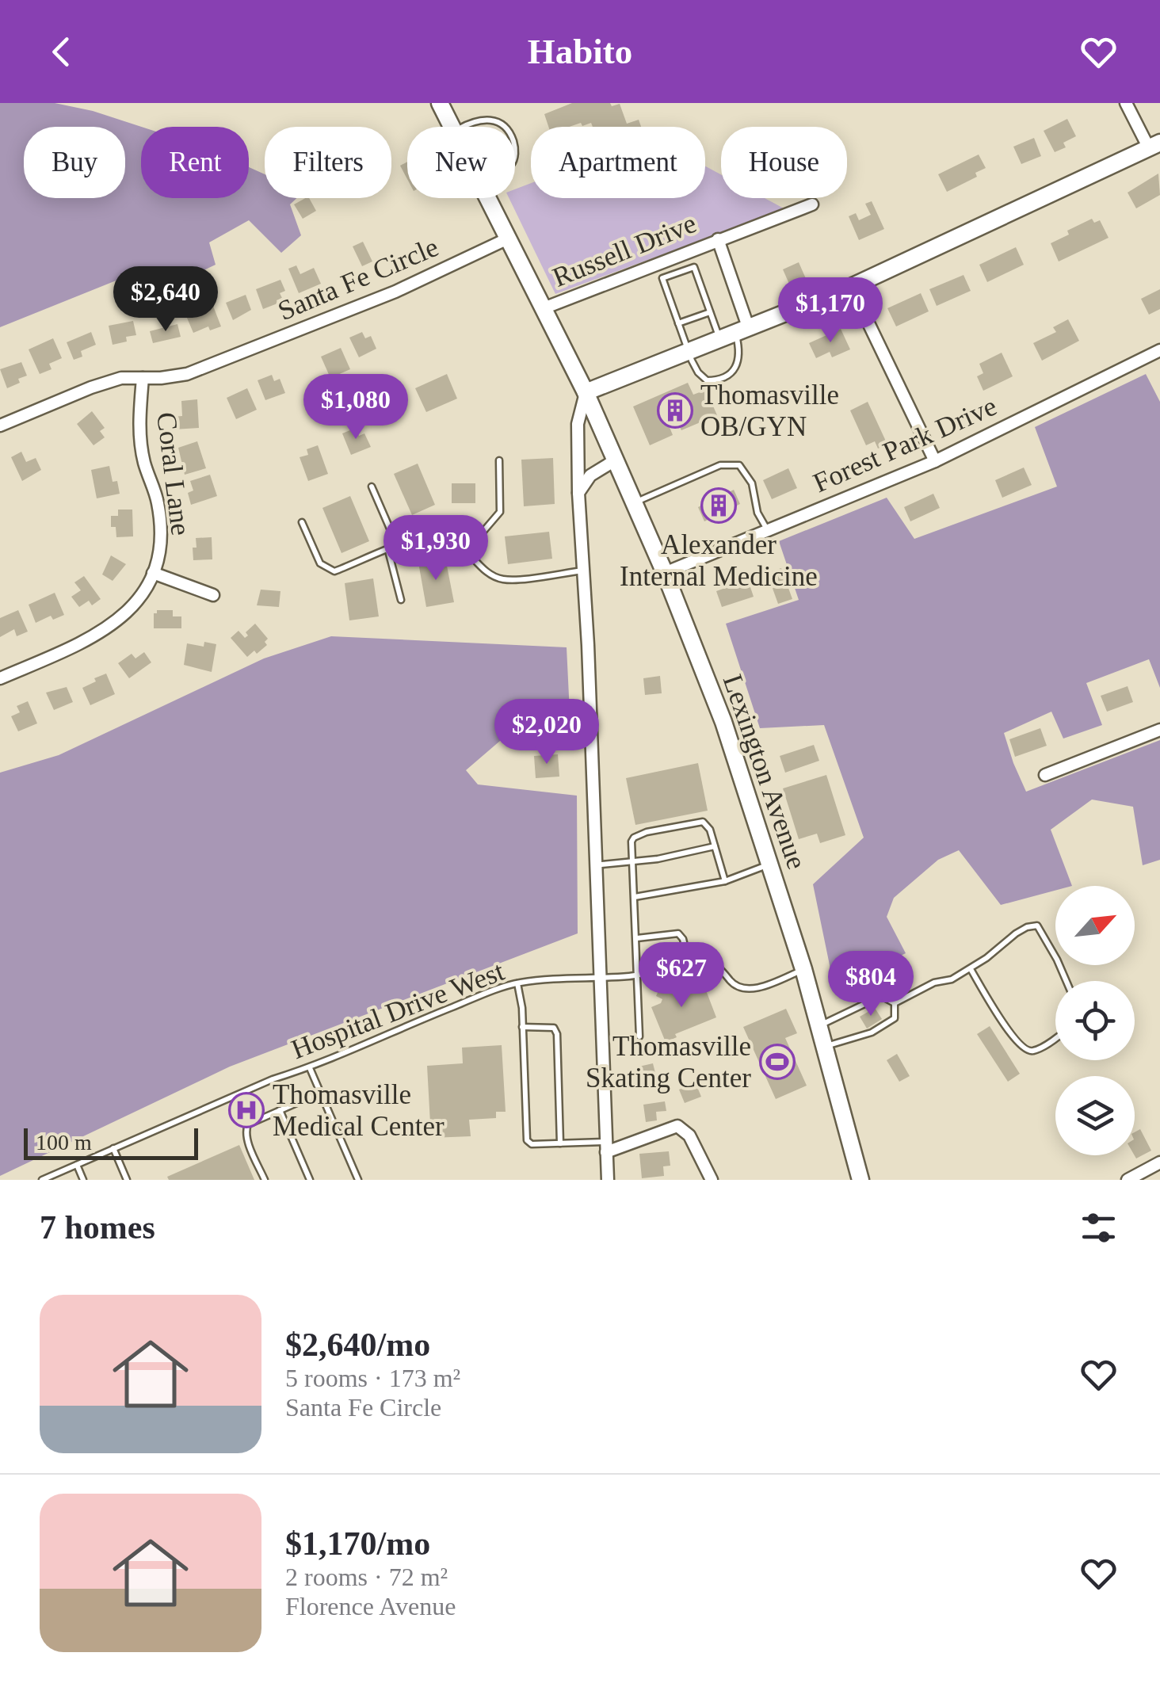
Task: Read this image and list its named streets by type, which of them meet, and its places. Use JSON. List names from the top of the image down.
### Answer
{
  "streets": {
    "main road": ["Lexington Avenue"],
    "street": [
      "Russell Drive",
      "Santa Fe Circle",
      "Forest Park Drive",
      "Coral Lane"
    ],
    "lane": ["Hospital Drive West"]
  },
  "crossings": [
    ["Russell Drive", "Lexington Avenue"],
    ["Santa Fe Circle", "Coral Lane"],
    ["Santa Fe Circle", "Lexington Avenue"],
    ["Forest Park Drive", "Lexington Avenue"]
  ],
  "places": {
    "building": ["Thomasville OB/GYN", "Alexander Internal Medicine"],
    "sports": ["Thomasville Skating Center"],
    "hospital": ["Thomasville Medical Center"]
  },
  "scale_bar": "100 m",
  "north": "top right",
  "page": {
    "header": "Habito",
    "chip": [
      "Buy",
      "Rent",
      "Filters",
      "New",
      "Apartment",
      "House"
    ],
    "price": [
      "$2,640",
      "$1,170",
      "$1,080",
      "$1,930",
      "$2,020",
      "$627",
      "$804"
    ],
    "scale": "100 m",
    "heading": "7 homes",
    "list": [
      {
        "name": "$2,640/mo",
        "note": "5 rooms · 173 m² · Santa Fe Circle"
      },
      {
        "name": "$1,170/mo",
        "note": "2 rooms · 72 m² · Florence Avenue"
      }
    ]
  }
}
